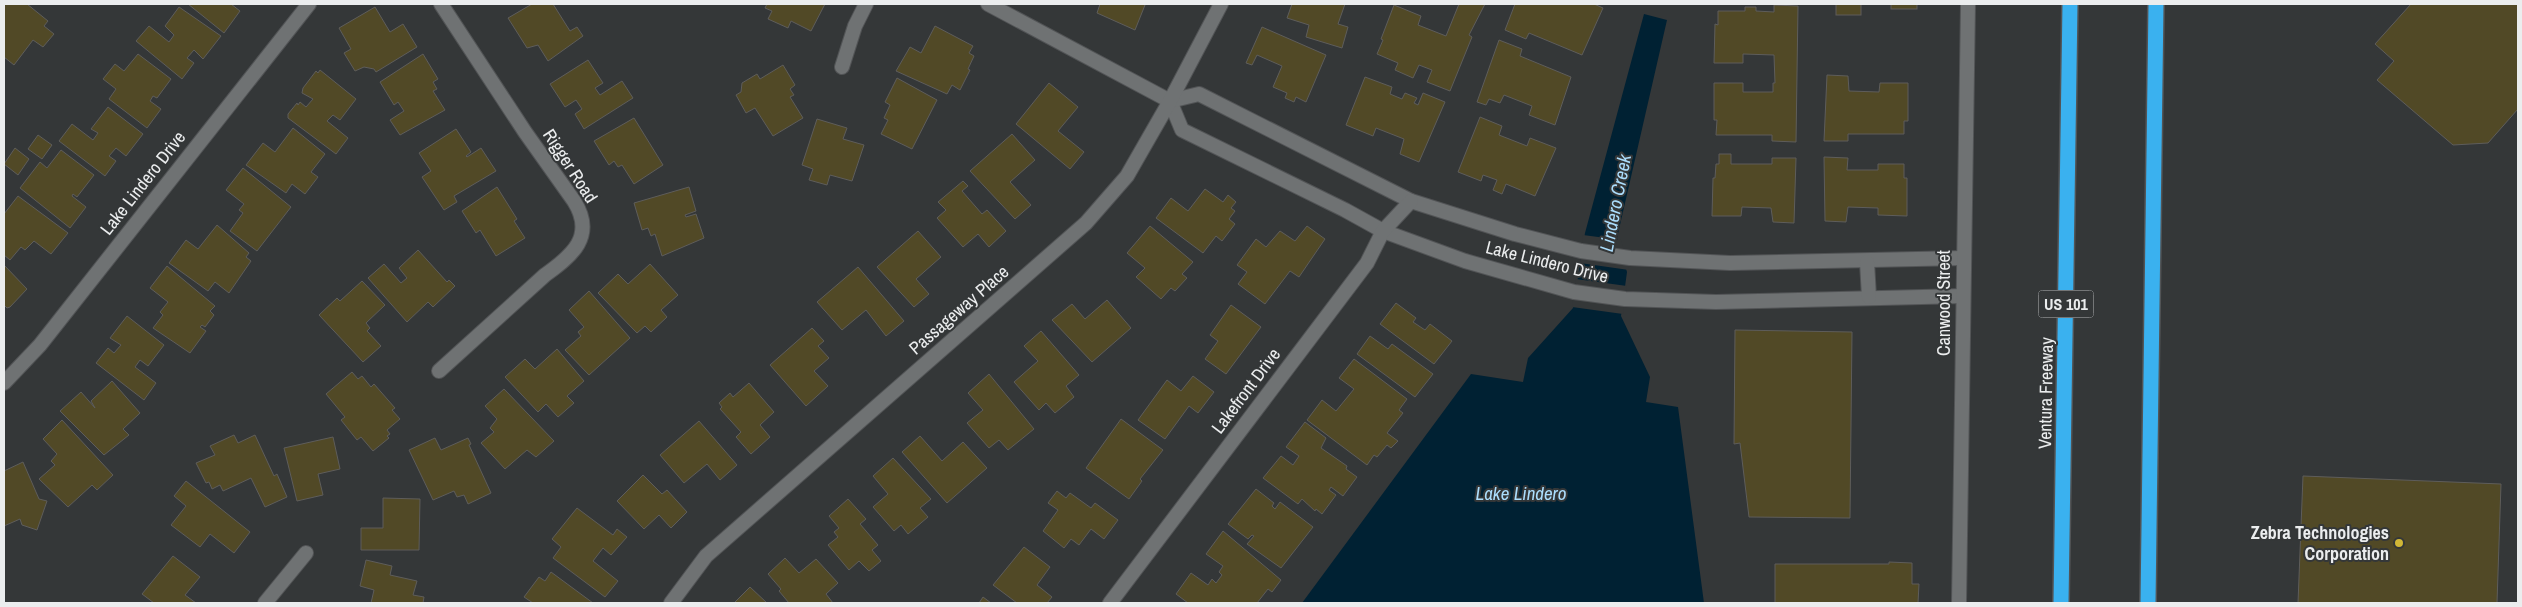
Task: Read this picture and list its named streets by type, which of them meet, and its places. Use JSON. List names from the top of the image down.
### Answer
{
  "streets": {
    "highway": ["US 101", "Ventura Freeway"],
    "street": [
      "Rigger Road",
      "Lake Lindero Drive",
      "Canwood Street",
      "Passageway Place",
      "Lakefront Drive"
    ]
  },
  "crossings": [
    ["Lake Lindero Drive", "Canwood Street"],
    ["Lake Lindero Drive", "Passageway Place"],
    ["Lake Lindero Drive", "Lakefront Drive"]
  ],
  "water": ["Lindero Creek", "Lake Lindero"],
  "places": ["Zebra Technologies Corporation"]
}
